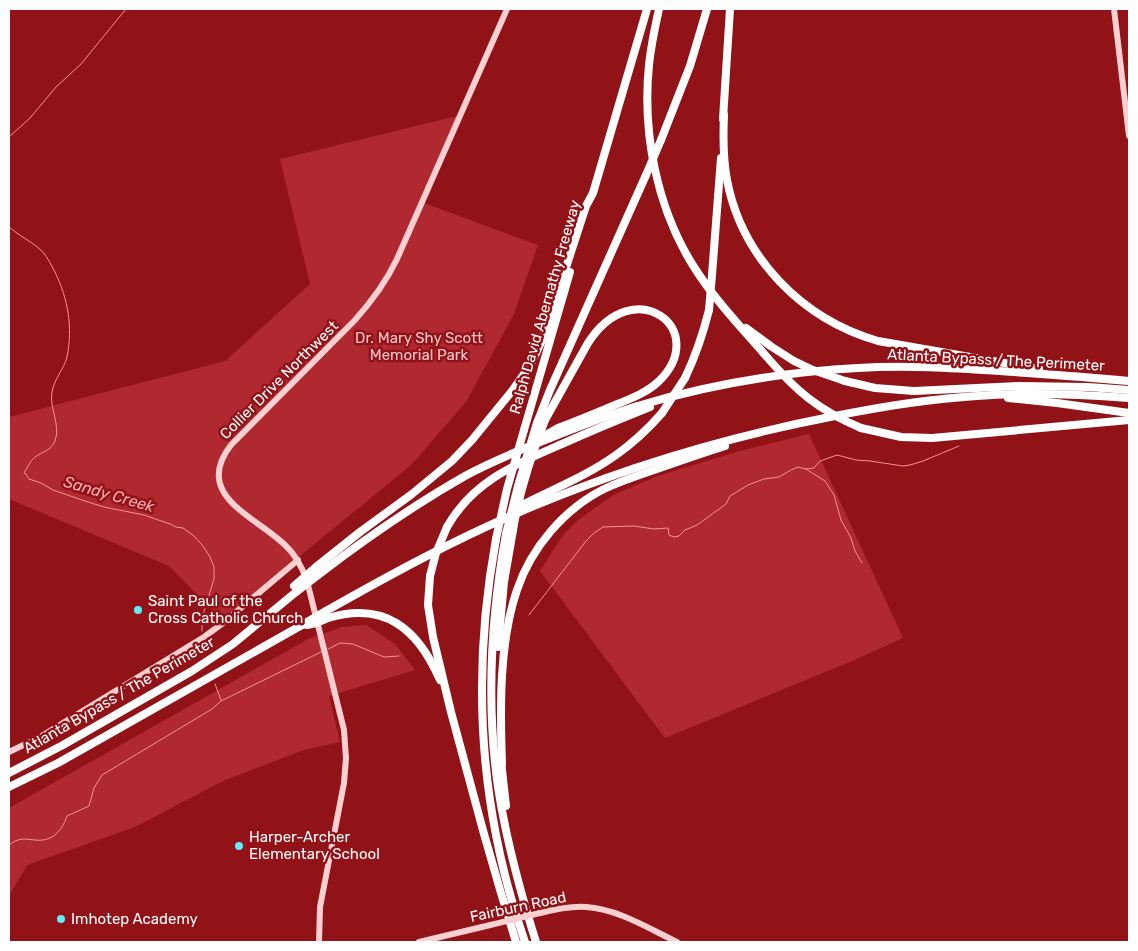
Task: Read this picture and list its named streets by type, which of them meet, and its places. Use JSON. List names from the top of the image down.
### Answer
{
  "streets": {
    "highway": ["Ralph David Abernathy Freeway", "Atlanta Bypass / The Perimeter"],
    "main road": ["Collier Drive Northwest", "Fairburn Road"]
  },
  "water": ["Sandy Creek"],
  "parks": ["Dr. Mary Shy Scott Memorial Park"],
  "places": ["Saint Paul of the Cross Catholic Church", "Harper-Archer Elementary School", "Imhotep Academy"]
}
